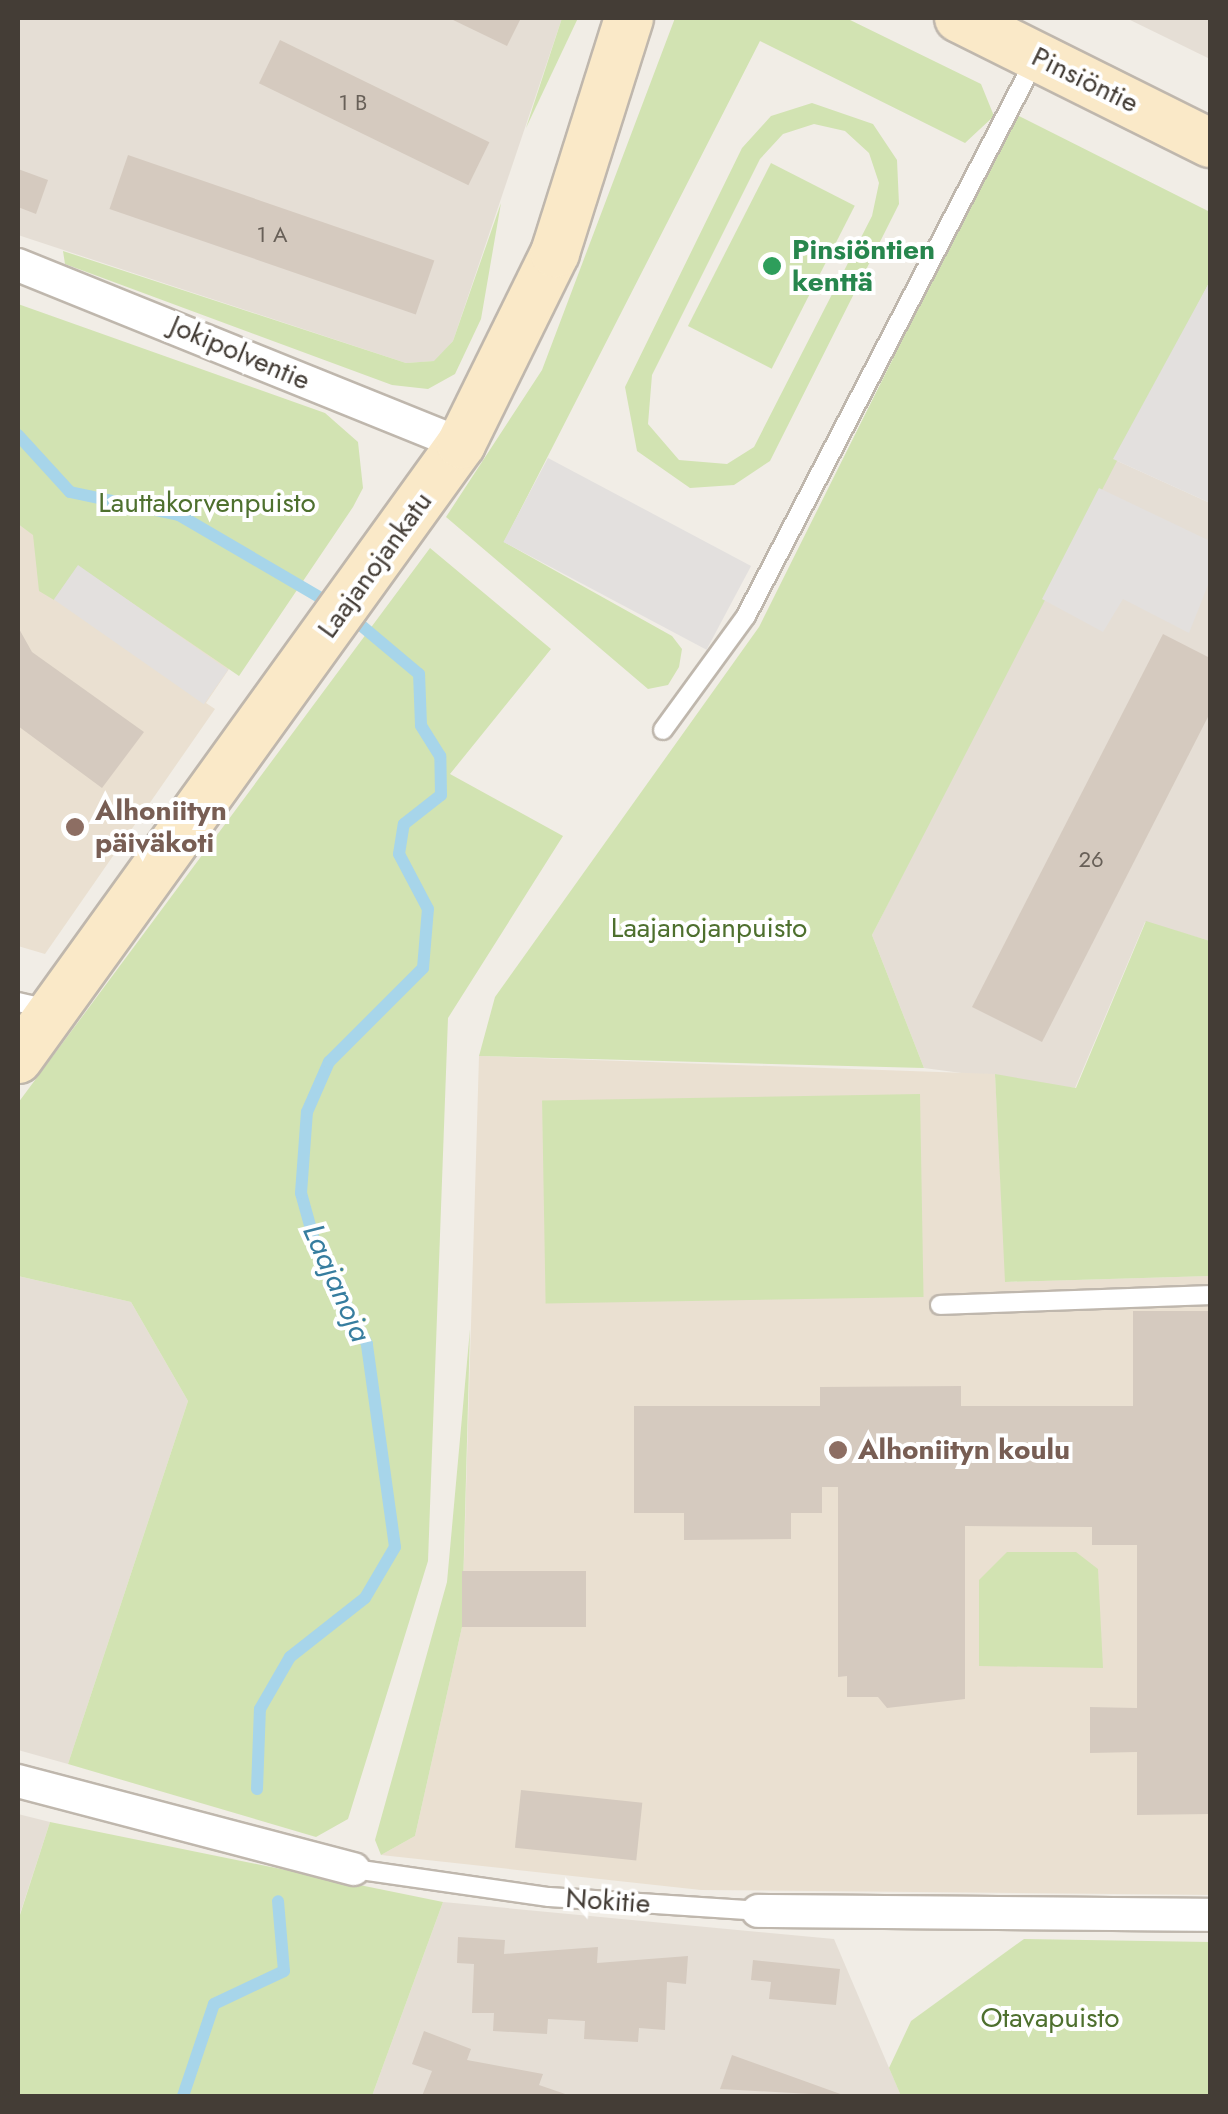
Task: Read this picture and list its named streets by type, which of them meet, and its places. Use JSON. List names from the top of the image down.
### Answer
{
  "streets": {
    "street": [
      "Pinsiöntie",
      "Jokipolventie",
      "Laajanojankatu",
      "Nokitie"
    ]
  },
  "crossings": [
    ["Jokipolventie", "Laajanojankatu"]
  ],
  "water": ["Laajanoja"],
  "parks": ["Lauttakorvenpuisto", "Laajanojanpuisto", "Otavapuisto"],
  "places": ["Pinsiöntien kenttä", "Alhoniityn päiväkoti", "Alhoniityn koulu"],
  "house_numbers": ["1 B", "1 A", "26"]
}
